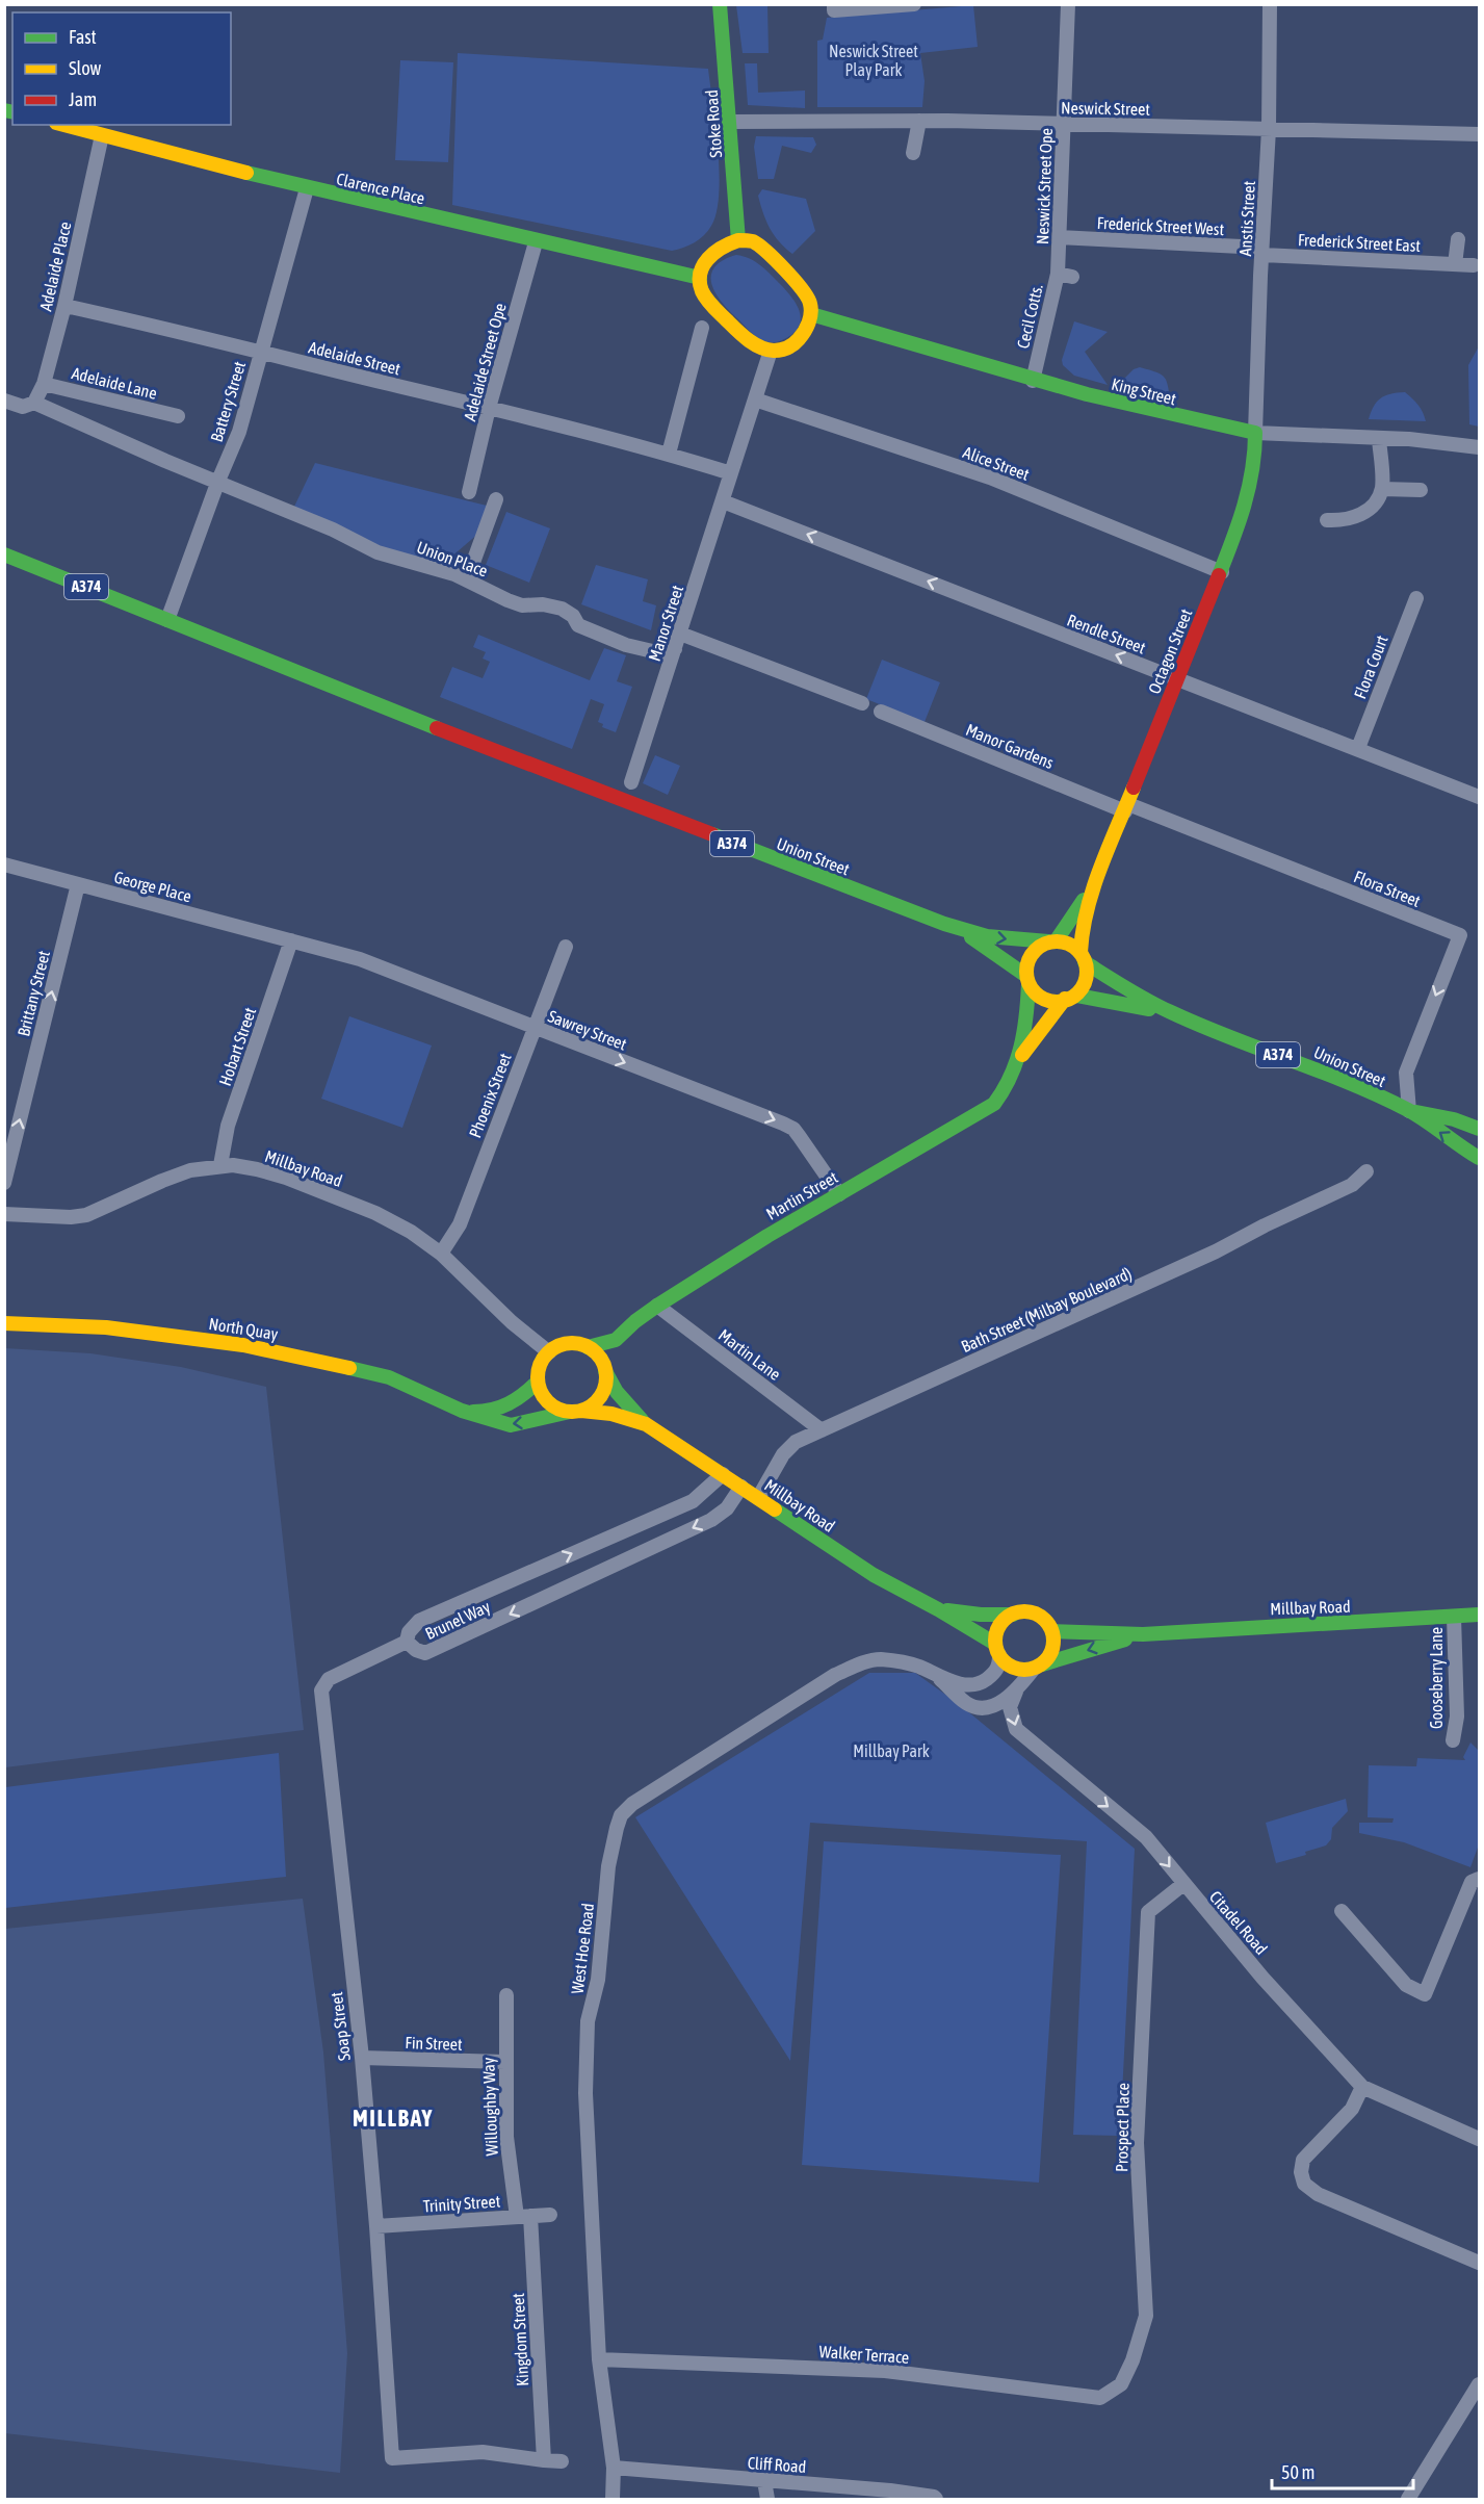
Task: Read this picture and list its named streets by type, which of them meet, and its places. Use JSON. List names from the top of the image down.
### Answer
{
  "streets": {
    "street": [
      "Neswick Street",
      "Stoke Road",
      "Neswick Street Ope",
      "Clarence Place",
      "Anstis Street",
      "Frederick Street West",
      "Frederick Street East",
      "Adelaide Place",
      "Cecil Cotts.",
      "Adelaide Street",
      "Adelaide Street Ope",
      "Adelaide Lane",
      "King Street",
      "Battery Street",
      "Alice Street",
      "Union Place",
      "A374",
      "Manor Street",
      "Rendle Street",
      "Octagon Street",
      "Flora Court",
      "Manor Gardens",
      "Union Street",
      "George Place",
      "Flora Street",
      "Brittany Street",
      "Sawrey Street",
      "Hobart Street",
      "Phoenix Street",
      "Millbay Road",
      "Martin Street",
      "Bath Street (Milbay Boulevard)",
      "North Quay",
      "Martin Lane",
      "Brunel Way",
      "Gooseberry Lane",
      "Citadel Road",
      "West Hoe Road",
      "Soap Street",
      "Fin Street",
      "Willoughby Way",
      "Prospect Place",
      "Trinity Street",
      "Kingdom Street",
      "Walker Terrace",
      "Cliff Road"
    ]
  },
  "crossings": [
    ["Neswick Street", "Stoke Road"],
    ["Neswick Street", "Neswick Street Ope"],
    ["Neswick Street", "Anstis Street"],
    ["Stoke Road", "Clarence Place"],
    ["Stoke Road", "King Street"],
    ["Stoke Road", "Manor Street"],
    ["Neswick Street Ope", "Frederick Street West"],
    ["Neswick Street Ope", "Cecil Cotts."],
    ["Clarence Place", "Adelaide Place"],
    ["Clarence Place", "Adelaide Street Ope"],
    ["Clarence Place", "King Street"],
    ["Clarence Place", "Battery Street"],
    ["Clarence Place", "Manor Street"],
    ["Anstis Street", "Frederick Street West"],
    ["Anstis Street", "Frederick Street East"],
    ["Anstis Street", "King Street"],
    ["Anstis Street", "Octagon Street"],
    ["Frederick Street West", "Frederick Street East"],
    ["Adelaide Place", "Adelaide Street"],
    ["Adelaide Place", "Adelaide Lane"],
    ["Cecil Cotts.", "King Street"],
    ["Adelaide Street", "Adelaide Street Ope"],
    ["Adelaide Street", "Battery Street"],
    ["King Street", "Manor Street"],
    ["King Street", "Octagon Street"],
    ["Battery Street", "Union Place"],
    ["Battery Street", "A374"],
    ["Battery Street", "Union Street"],
    ["Alice Street", "Manor Street"],
    ["Alice Street", "Octagon Street"],
    ["Union Place", "Manor Street"],
    ["A374", "Union Street"],
    ["Manor Street", "Rendle Street"],
    ["Rendle Street", "Octagon Street"],
    ["Rendle Street", "Flora Court"],
    ["Octagon Street", "Manor Gardens"],
    ["Octagon Street", "Union Street"],
    ["Octagon Street", "Flora Street"],
    ["Octagon Street", "Martin Street"],
    ["Manor Gardens", "Flora Street"],
    ["Union Street", "Flora Street"],
    ["Union Street", "Martin Street"],
    ["George Place", "Brittany Street"],
    ["George Place", "Sawrey Street"],
    ["George Place", "Hobart Street"],
    ["Sawrey Street", "Hobart Street"],
    ["Sawrey Street", "Phoenix Street"],
    ["Sawrey Street", "Martin Street"],
    ["Hobart Street", "Millbay Road"],
    ["Phoenix Street", "Millbay Road"],
    ["Millbay Road", "Martin Street"],
    ["Millbay Road", "Bath Street (Milbay Boulevard)"],
    ["Millbay Road", "North Quay"],
    ["Millbay Road", "Brunel Way"],
    ["Millbay Road", "Gooseberry Lane"],
    ["Millbay Road", "West Hoe Road"],
    ["Martin Street", "North Quay"],
    ["Martin Street", "Martin Lane"],
    ["Bath Street (Milbay Boulevard)", "Martin Lane"],
    ["Brunel Way", "Soap Street"],
    ["Citadel Road", "West Hoe Road"],
    ["Citadel Road", "Prospect Place"],
    ["West Hoe Road", "Walker Terrace"],
    ["West Hoe Road", "Cliff Road"],
    ["Soap Street", "Fin Street"],
    ["Soap Street", "Trinity Street"],
    ["Soap Street", "Kingdom Street"],
    ["Fin Street", "Willoughby Way"],
    ["Willoughby Way", "Trinity Street"],
    ["Willoughby Way", "Kingdom Street"],
    ["Prospect Place", "Walker Terrace"],
    ["Trinity Street", "Kingdom Street"]
  ],
  "one_way": [
    "Rendle Street",
    "Brittany Street",
    "Sawrey Street",
    "Citadel Road"
  ],
  "districts": ["MILLBAY"],
  "parks": ["Neswick Street Play Park", "Millbay Park"],
  "legend": ["Fast", "Slow", "Jam"],
  "scale_bar": "50 m"
}
